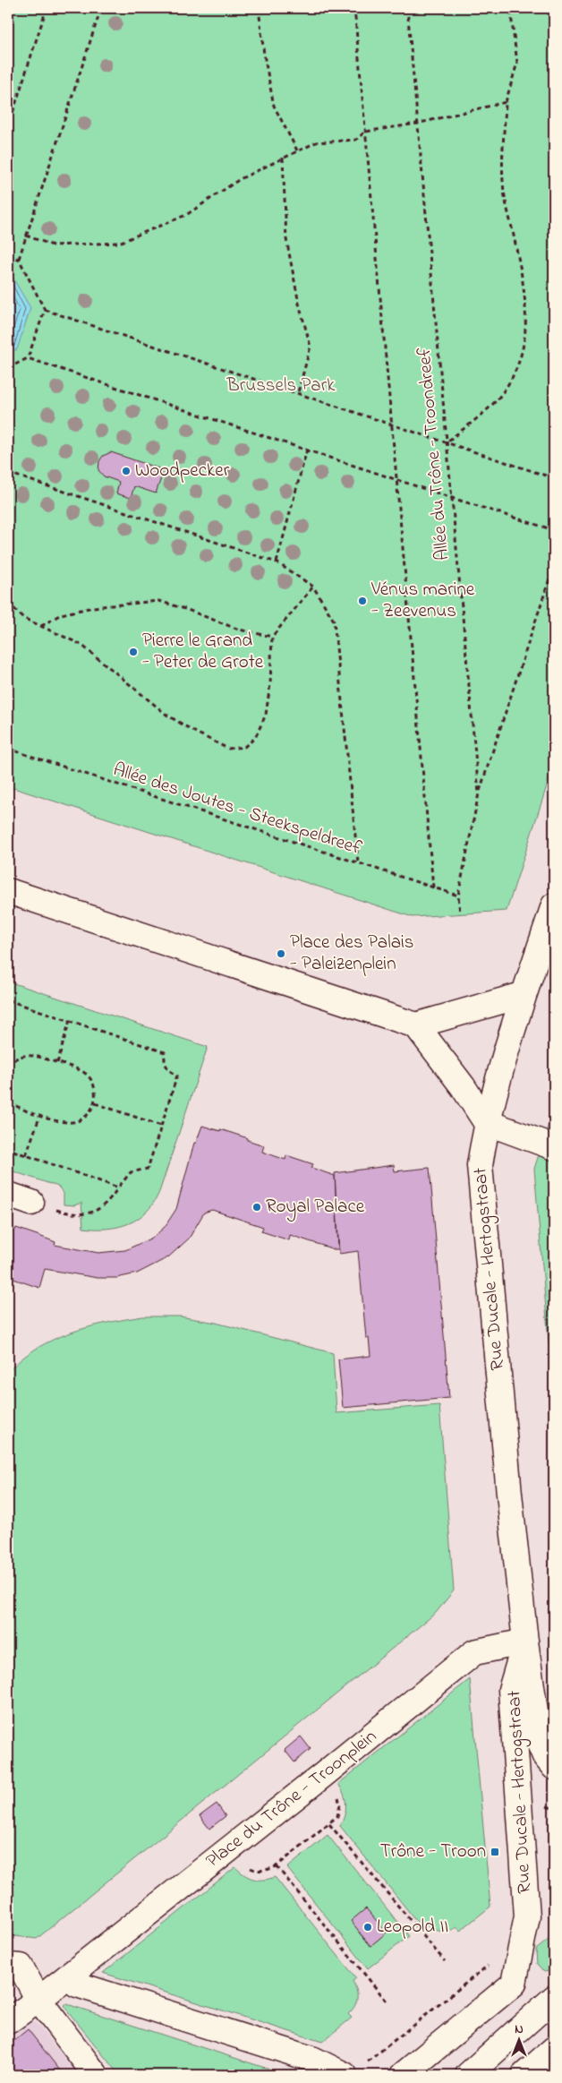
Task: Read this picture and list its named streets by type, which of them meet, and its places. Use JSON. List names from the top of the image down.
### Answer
{
  "streets": {
    "main road": ["Rue Ducale - Hertogstraat", "Place du Trône - Troonplein"],
    "path": ["Allée du Trône - Troondreef", "Allée des Joutes - Steekspeldreef"]
  },
  "crossings": [
    ["Allée du Trône - Troondreef", "Allée des Joutes - Steekspeldreef"],
    ["Rue Ducale - Hertogstraat", "Place du Trône - Troonplein"]
  ],
  "parks": ["Brussels Park"],
  "places": {
    "other": [
      "Woodpecker",
      "Vénus marine - Zeevenus",
      "Pierre le Grand - Peter de Grote",
      "Place des Palais - Paleizenplein",
      "Royal Palace",
      "Leopold II"
    ],
    "transit": ["Trône - Troon"]
  },
  "north": "top"
}
